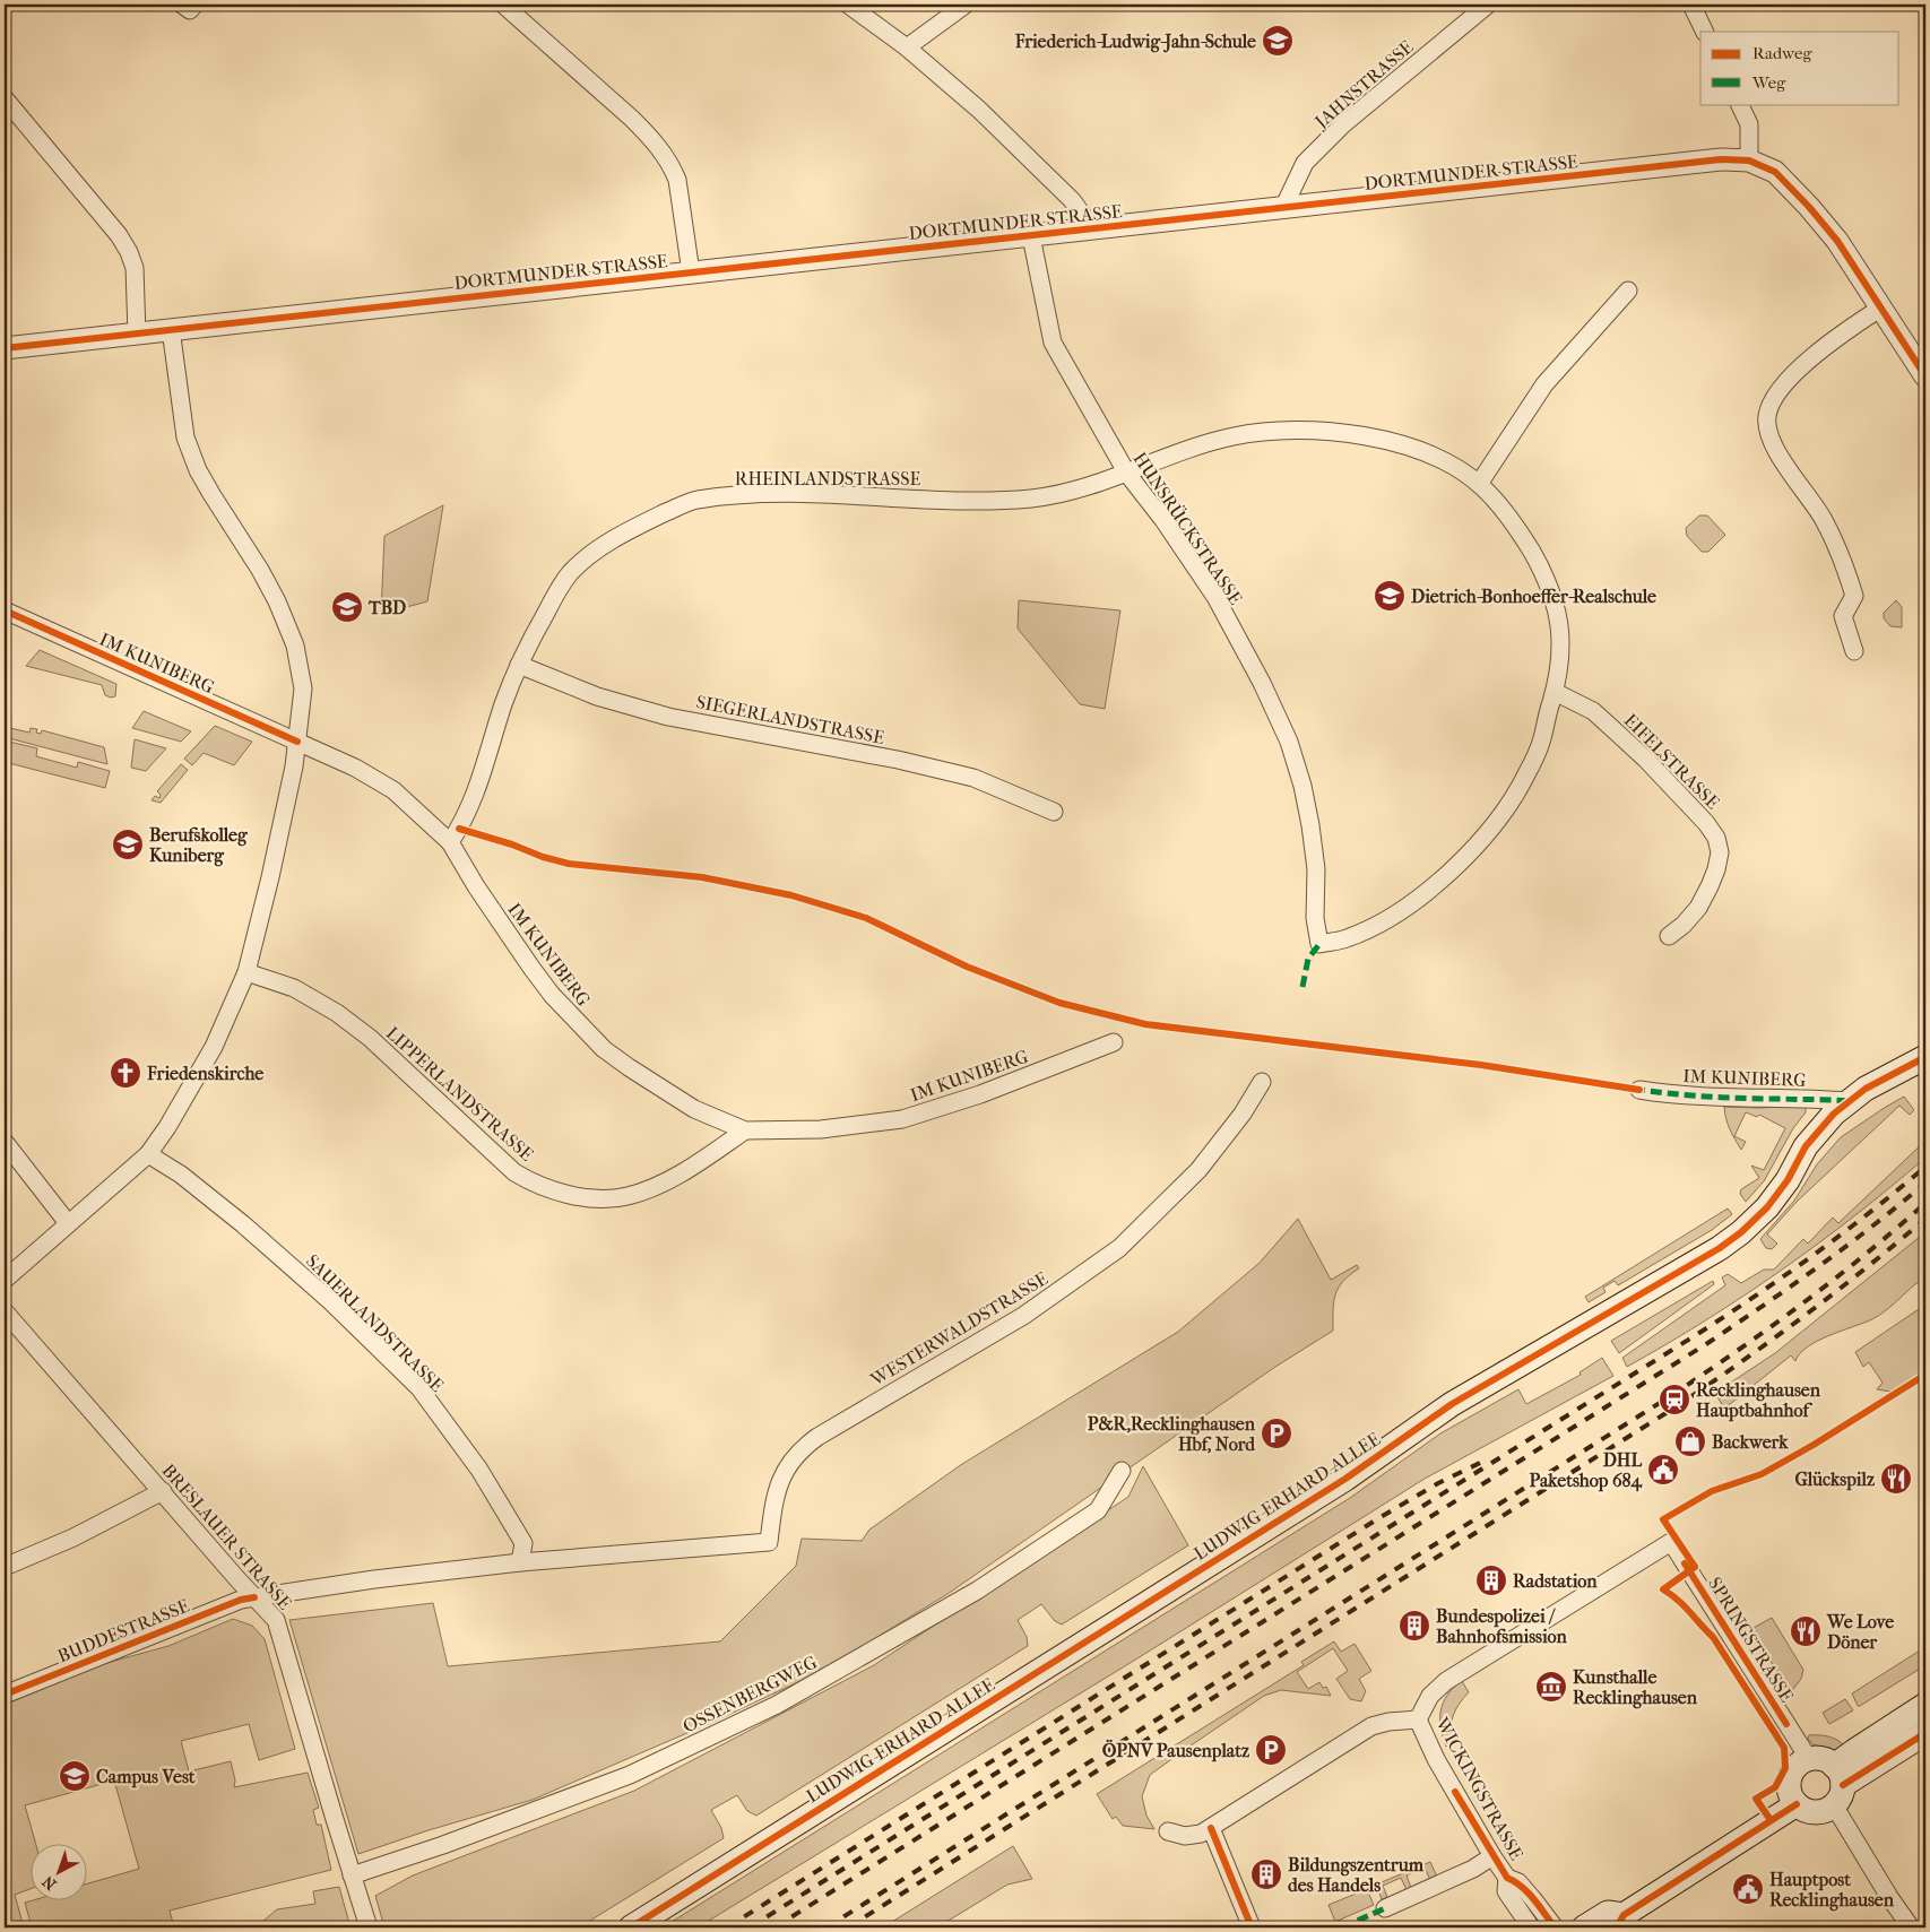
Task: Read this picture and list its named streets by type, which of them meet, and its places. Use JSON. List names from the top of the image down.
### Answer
{
  "streets": {
    "main road": ["LUDWIG-ERHARD-ALLEE"],
    "street": [
      "JAHNSTRASSE",
      "DORTMUNDER STRASSE",
      "RHEINLANDSTRASSE",
      "HUNSRÜCKSTRASSE",
      "IM KUNIBERG",
      "SIEGERLANDSTRASSE",
      "EIFELSTRASSE",
      "LIPPERLANDSTRASSE",
      "SAUERLANDSTRASSE",
      "WESTERWALDSTRASSE",
      "BRESLAUER STRASSE",
      "BUDDESTRASSE",
      "SPRINGSTRASSE",
      "OSSENBERGWEG",
      "WICKINGSTRASSE"
    ]
  },
  "crossings": [
    ["JAHNSTRASSE", "DORTMUNDER STRASSE"],
    ["DORTMUNDER STRASSE", "HUNSRÜCKSTRASSE"],
    ["RHEINLANDSTRASSE", "HUNSRÜCKSTRASSE"],
    ["RHEINLANDSTRASSE", "IM KUNIBERG"],
    ["RHEINLANDSTRASSE", "SIEGERLANDSTRASSE"],
    ["HUNSRÜCKSTRASSE", "EIFELSTRASSE"],
    ["IM KUNIBERG", "LIPPERLANDSTRASSE"],
    ["IM KUNIBERG", "LUDWIG-ERHARD-ALLEE"],
    ["SAUERLANDSTRASSE", "WESTERWALDSTRASSE"],
    ["BRESLAUER STRASSE", "BUDDESTRASSE"],
    ["BRESLAUER STRASSE", "OSSENBERGWEG"],
    ["SPRINGSTRASSE", "WICKINGSTRASSE"]
  ],
  "places": {
    "school or university": [
      "Friederich-Ludwig-Jahn-Schule",
      "Dietrich-Bonhoeffer-Realschule",
      "TBD",
      "Berufskolleg Kuniberg",
      "Campus Vest"
    ],
    "church": ["Friedenskirche"],
    "station": ["Recklinghausen Hauptbahnhof"],
    "parking": ["P&R,Recklinghausen Hbf, Nord", "ÖPNV Pausenplatz"],
    "shop": ["Backwerk"],
    "public building": ["DHL Paketshop 684", "Hauptpost Recklinghausen"],
    "restaurant": ["Glückspilz", "We Love Döner"],
    "building": ["Radstation", "Bundespolizei / Bahnhofsmission", "Bildungszentrum des Handels"],
    "museum": ["Kunsthalle Recklinghausen"]
  },
  "legend": ["Radweg", "Weg"],
  "north": "bottom left"
}
